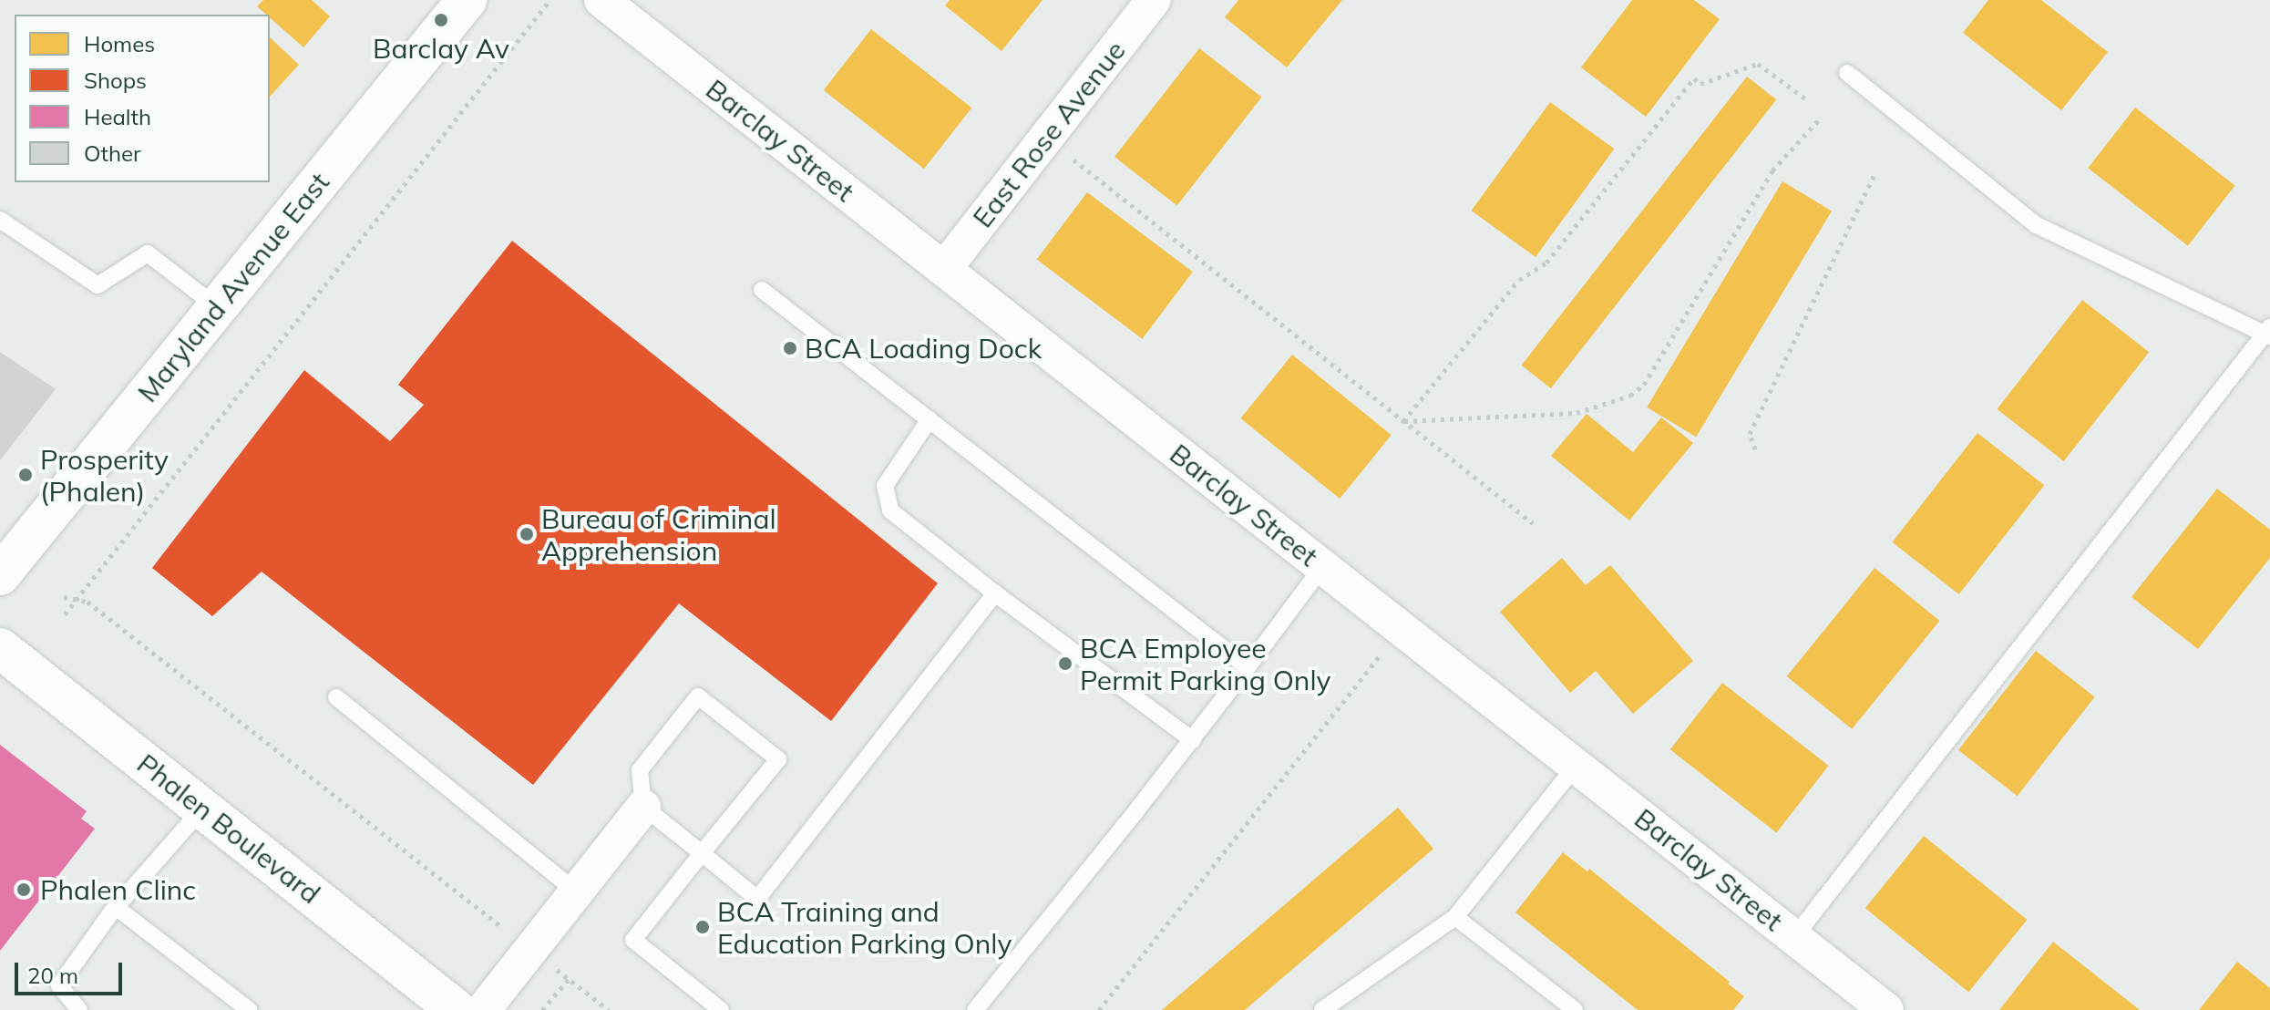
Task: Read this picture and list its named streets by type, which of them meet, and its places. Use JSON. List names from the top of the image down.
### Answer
{
  "streets": {
    "main road": ["Maryland Avenue East", "Phalen Boulevard"],
    "street": ["East Rose Avenue", "Barclay Street"]
  },
  "crossings": [
    ["East Rose Avenue", "Barclay Street"]
  ],
  "places": [
    "Barclay Av",
    "BCA Loading Dock",
    "Prosperity (Phalen)",
    "Bureau of Criminal Apprehension",
    "BCA Employee Permit Parking Only",
    "Phalen Clinc",
    "BCA Training and Education Parking Only"
  ],
  "legend": [
    "Homes",
    "Shops",
    "Health",
    "Other"
  ],
  "scale_bar": "20 m"
}
